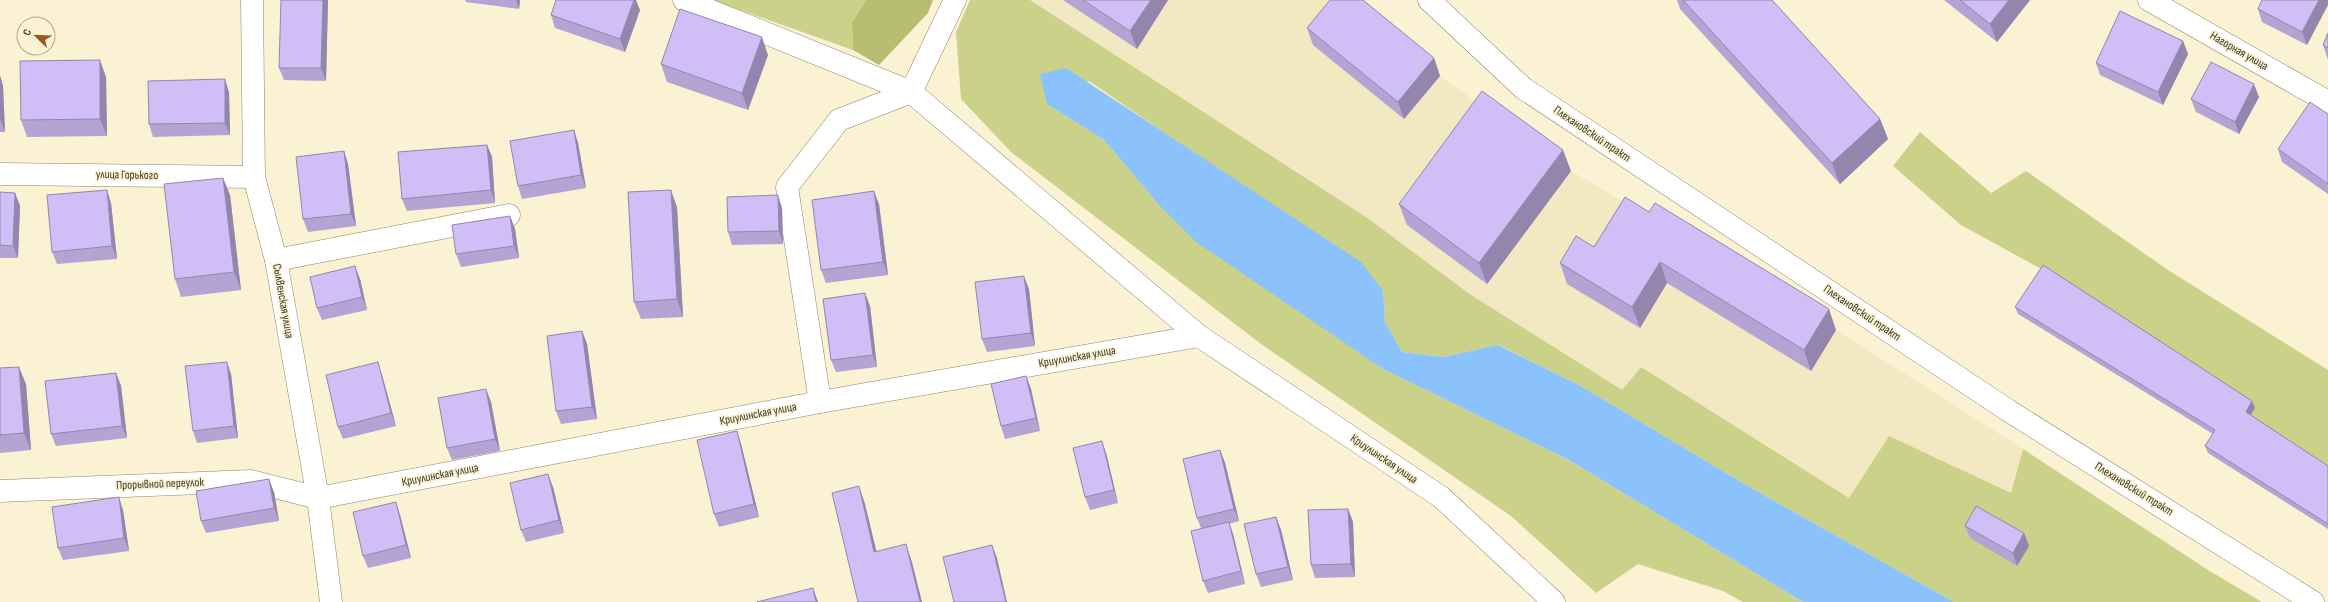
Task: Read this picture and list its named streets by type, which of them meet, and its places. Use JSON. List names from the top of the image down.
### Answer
{
  "streets": {
    "street": [
      "Нагорная улица",
      "Плехановский тракт",
      "улица Горького",
      "Сылвенская улица",
      "Криулинская улица",
      "Прорывной переулок"
    ]
  },
  "crossings": [
    ["улица Горького", "Сылвенская улица"],
    ["Сылвенская улица", "Криулинская улица"],
    ["Сылвенская улица", "Прорывной переулок"],
    ["Криулинская улица", "Прорывной переулок"]
  ],
  "north": "top left"
}
